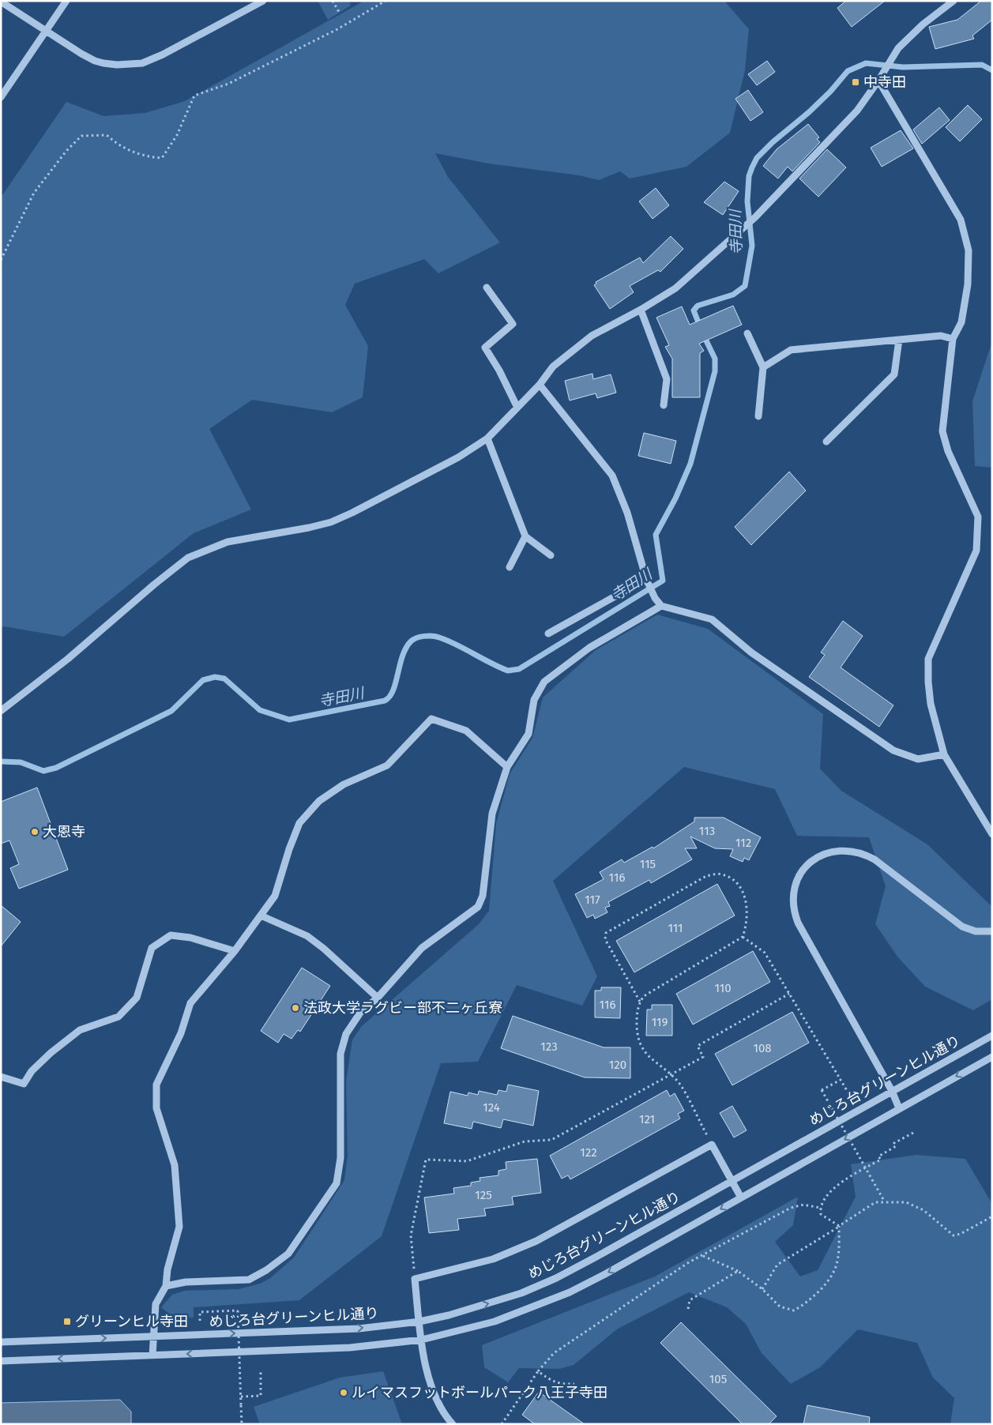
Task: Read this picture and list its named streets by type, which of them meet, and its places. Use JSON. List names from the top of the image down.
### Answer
{
  "streets": {
    "street": ["めじろ台グリーンヒル通り"]
  },
  "water": ["寺田川"],
  "places": {
    "transit": ["中寺田", "グリーンヒル寺田"],
    "other": ["大恩寺", "法政大学ラグビー部不二ヶ丘寮", "ルイマスフットボールパーク八王子寺田"]
  },
  "house_numbers": [
    "113",
    "112",
    "115",
    "116",
    "117",
    "111",
    "110",
    "116",
    "119",
    "123",
    "108",
    "120",
    "124",
    "121",
    "122",
    "125",
    "105"
  ]
}
